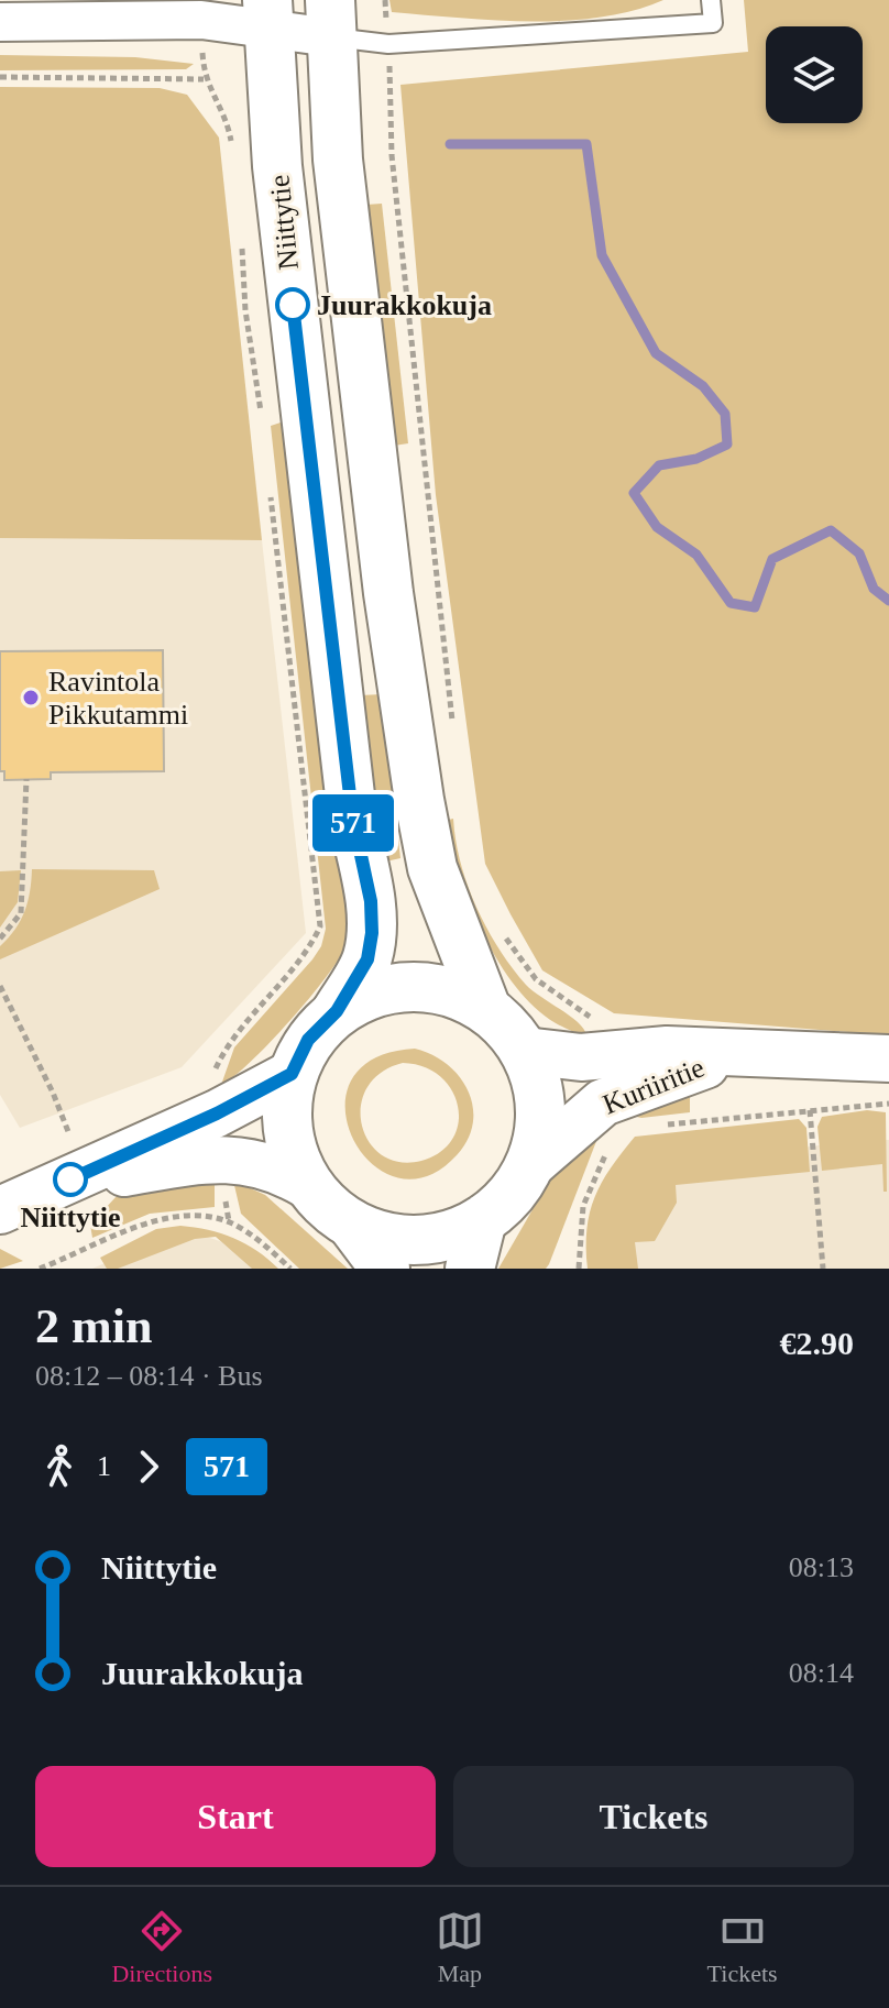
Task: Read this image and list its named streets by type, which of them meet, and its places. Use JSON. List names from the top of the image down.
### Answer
{
  "streets": {
    "main road": ["Niittytie"],
    "street": ["Kuriiritie"]
  },
  "crossings": [
    ["Niittytie", "Kuriiritie"]
  ],
  "places": ["Juurakkokuja", "Ravintola Pikkutammi", "Niittytie"],
  "lines": ["bus line 571"],
  "page": {
    "on_map": "571",
    "heading": ["2 min", "08:12 – 08:14 · Bus", "€2.90"],
    "legs": ["1", "571"],
    "list": [
      {
        "name": "Niittytie",
        "value": "08:13"
      },
      {
        "name": "Juurakkokuja",
        "value": "08:14"
      }
    ],
    "buttons": ["Start", "Tickets"],
    "tabs": ["Directions", "Map", "Tickets"]
  }
}
